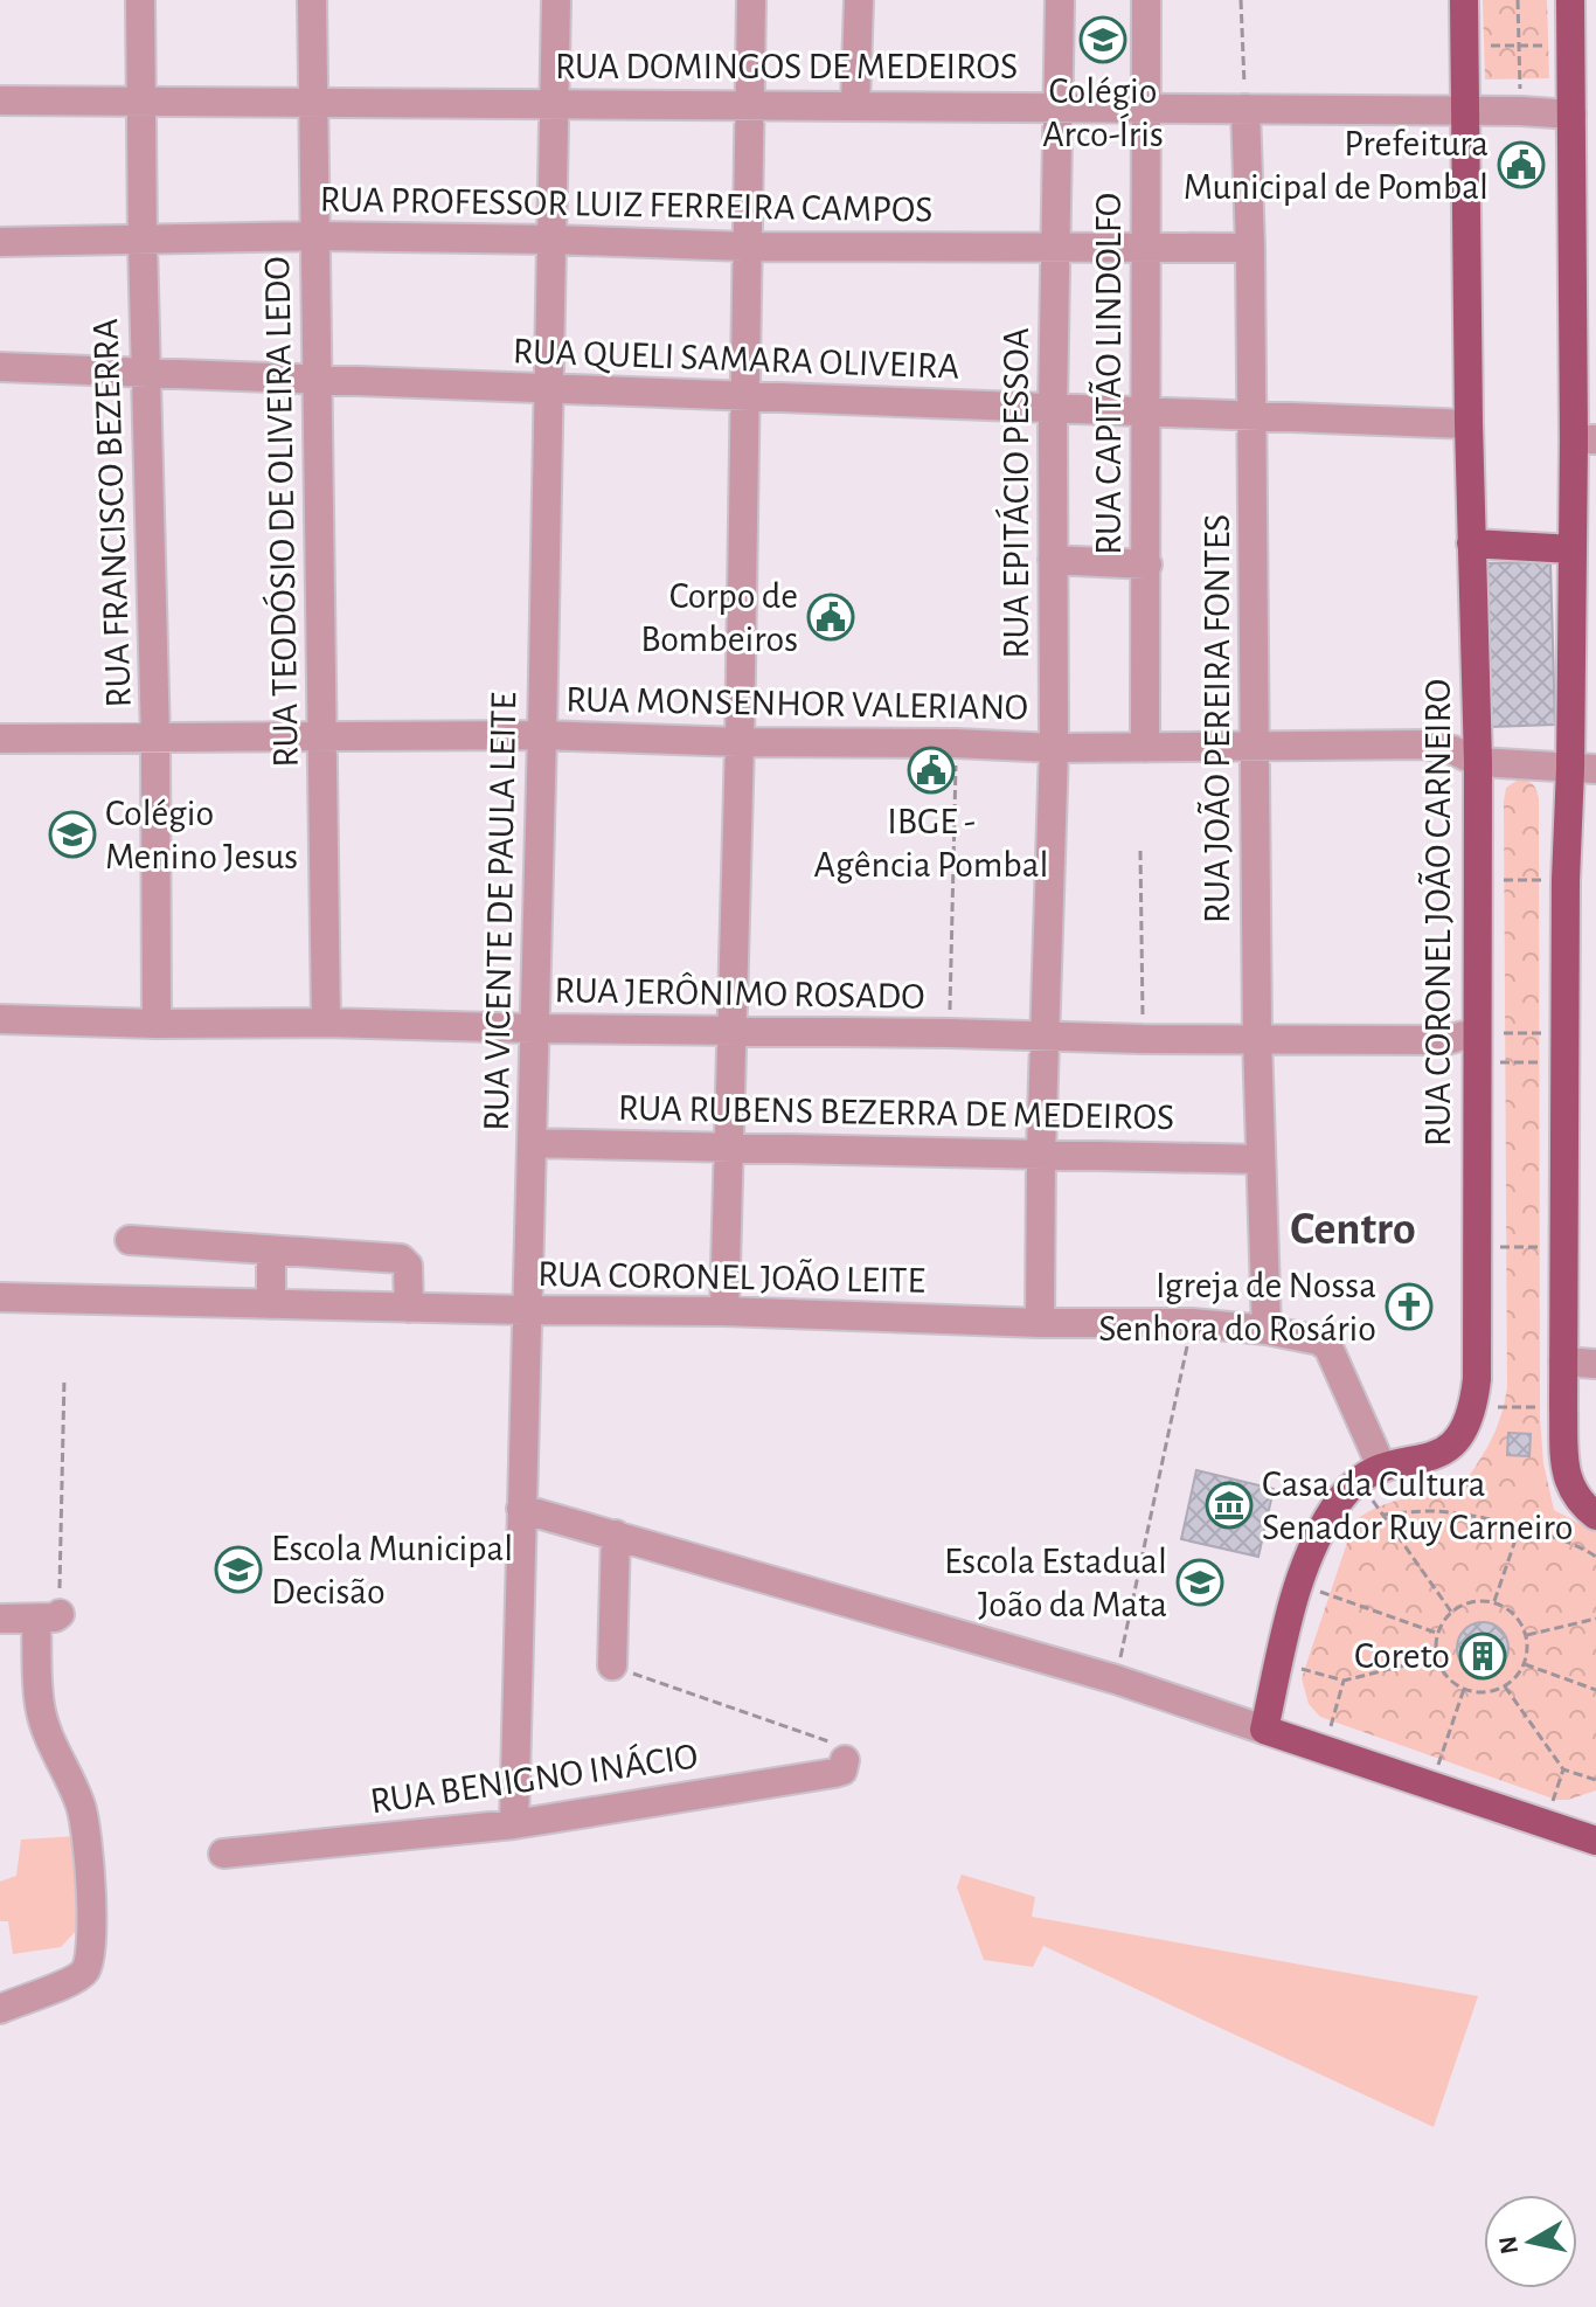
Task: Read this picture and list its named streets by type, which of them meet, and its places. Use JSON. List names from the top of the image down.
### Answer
{
  "streets": {
    "main road": ["RUA CORONEL JOÃO CARNEIRO"],
    "street": [
      "RUA DOMINGOS DE MEDEIROS",
      "RUA PROFESSOR LUIZ FERREIRA CAMPOS",
      "RUA QUELI SAMARA OLIVEIRA",
      "RUA CAPITÃO LINDOLFO",
      "RUA EPITÁCIO PESSOA",
      "RUA TEODÓSIO DE OLIVEIRA LEDO",
      "RUA FRANCISCO BEZERRA",
      "RUA MONSENHOR VALERIANO",
      "RUA JOÃO PEREIRA FONTES",
      "RUA VICENTE DE PAULA LEITE",
      "RUA JERÔNIMO ROSADO",
      "RUA RUBENS BEZERRA DE MEDEIROS",
      "RUA CORONEL JOÃO LEITE",
      "RUA BENIGNO INÁCIO"
    ]
  },
  "crossings": [
    ["RUA DOMINGOS DE MEDEIROS", "RUA CAPITÃO LINDOLFO"],
    ["RUA DOMINGOS DE MEDEIROS", "RUA EPITÁCIO PESSOA"],
    ["RUA DOMINGOS DE MEDEIROS", "RUA TEODÓSIO DE OLIVEIRA LEDO"],
    ["RUA DOMINGOS DE MEDEIROS", "RUA FRANCISCO BEZERRA"],
    ["RUA DOMINGOS DE MEDEIROS", "RUA JOÃO PEREIRA FONTES"],
    ["RUA DOMINGOS DE MEDEIROS", "RUA VICENTE DE PAULA LEITE"],
    ["RUA DOMINGOS DE MEDEIROS", "RUA CORONEL JOÃO CARNEIRO"],
    ["RUA PROFESSOR LUIZ FERREIRA CAMPOS", "RUA CAPITÃO LINDOLFO"],
    ["RUA PROFESSOR LUIZ FERREIRA CAMPOS", "RUA EPITÁCIO PESSOA"],
    ["RUA PROFESSOR LUIZ FERREIRA CAMPOS", "RUA TEODÓSIO DE OLIVEIRA LEDO"],
    ["RUA PROFESSOR LUIZ FERREIRA CAMPOS", "RUA FRANCISCO BEZERRA"],
    ["RUA PROFESSOR LUIZ FERREIRA CAMPOS", "RUA JOÃO PEREIRA FONTES"],
    ["RUA PROFESSOR LUIZ FERREIRA CAMPOS", "RUA VICENTE DE PAULA LEITE"],
    ["RUA QUELI SAMARA OLIVEIRA", "RUA CAPITÃO LINDOLFO"],
    ["RUA QUELI SAMARA OLIVEIRA", "RUA EPITÁCIO PESSOA"],
    ["RUA QUELI SAMARA OLIVEIRA", "RUA TEODÓSIO DE OLIVEIRA LEDO"],
    ["RUA QUELI SAMARA OLIVEIRA", "RUA FRANCISCO BEZERRA"],
    ["RUA QUELI SAMARA OLIVEIRA", "RUA JOÃO PEREIRA FONTES"],
    ["RUA QUELI SAMARA OLIVEIRA", "RUA VICENTE DE PAULA LEITE"],
    ["RUA QUELI SAMARA OLIVEIRA", "RUA CORONEL JOÃO CARNEIRO"],
    ["RUA CAPITÃO LINDOLFO", "RUA MONSENHOR VALERIANO"],
    ["RUA EPITÁCIO PESSOA", "RUA MONSENHOR VALERIANO"],
    ["RUA EPITÁCIO PESSOA", "RUA JERÔNIMO ROSADO"],
    ["RUA EPITÁCIO PESSOA", "RUA RUBENS BEZERRA DE MEDEIROS"],
    ["RUA EPITÁCIO PESSOA", "RUA CORONEL JOÃO LEITE"],
    ["RUA TEODÓSIO DE OLIVEIRA LEDO", "RUA MONSENHOR VALERIANO"],
    ["RUA TEODÓSIO DE OLIVEIRA LEDO", "RUA JERÔNIMO ROSADO"],
    ["RUA FRANCISCO BEZERRA", "RUA MONSENHOR VALERIANO"],
    ["RUA FRANCISCO BEZERRA", "RUA JERÔNIMO ROSADO"],
    ["RUA MONSENHOR VALERIANO", "RUA JOÃO PEREIRA FONTES"],
    ["RUA MONSENHOR VALERIANO", "RUA VICENTE DE PAULA LEITE"],
    ["RUA MONSENHOR VALERIANO", "RUA CORONEL JOÃO CARNEIRO"],
    ["RUA JOÃO PEREIRA FONTES", "RUA JERÔNIMO ROSADO"],
    ["RUA JOÃO PEREIRA FONTES", "RUA RUBENS BEZERRA DE MEDEIROS"],
    ["RUA JOÃO PEREIRA FONTES", "RUA CORONEL JOÃO LEITE"],
    ["RUA VICENTE DE PAULA LEITE", "RUA JERÔNIMO ROSADO"],
    ["RUA VICENTE DE PAULA LEITE", "RUA RUBENS BEZERRA DE MEDEIROS"],
    ["RUA VICENTE DE PAULA LEITE", "RUA CORONEL JOÃO LEITE"],
    ["RUA VICENTE DE PAULA LEITE", "RUA BENIGNO INÁCIO"],
    ["RUA CORONEL JOÃO CARNEIRO", "RUA JERÔNIMO ROSADO"],
    ["RUA CORONEL JOÃO CARNEIRO", "RUA CORONEL JOÃO LEITE"]
  ],
  "districts": ["Centro"],
  "places": {
    "school or university": [
      "Colégio Arco-Íris",
      "Colégio Menino Jesus",
      "Escola Municipal Decisão",
      "Escola Estadual João da Mata"
    ],
    "public building": ["Prefeitura Municipal de Pombal", "Corpo de Bombeiros", "IBGE - Agência Pombal"],
    "church": ["Igreja de Nossa Senhora do Rosário"],
    "museum": ["Casa da Cultura Senador Ruy Carneiro"],
    "building": ["Coreto"]
  },
  "north": "left"
}
